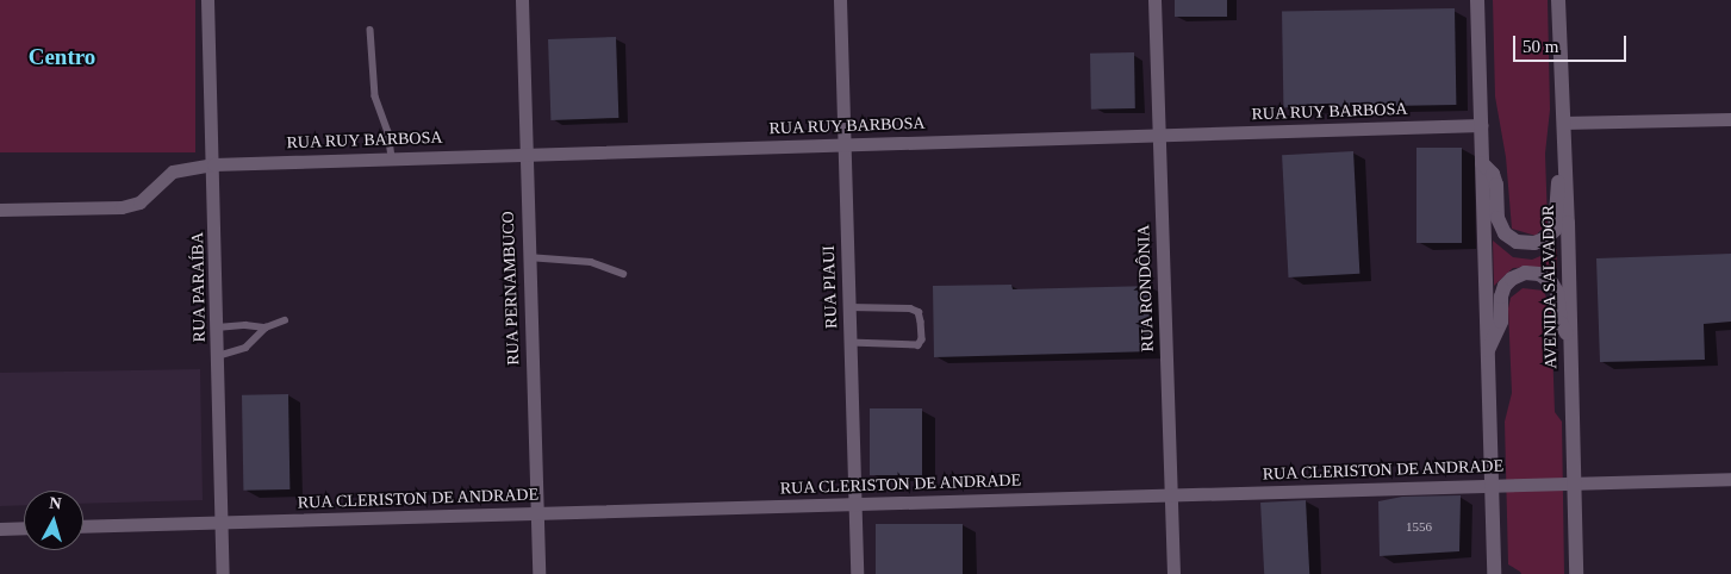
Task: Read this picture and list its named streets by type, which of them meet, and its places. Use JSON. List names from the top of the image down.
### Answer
{
  "streets": {
    "main road": ["AVENIDA SALVADOR"],
    "street": [
      "RUA RUY BARBOSA",
      "RUA PARAÍBA",
      "RUA PIAUI",
      "RUA PERNAMBUCO",
      "RUA RONDÔNIA",
      "RUA CLERISTON DE ANDRADE"
    ]
  },
  "crossings": [
    ["RUA RUY BARBOSA", "RUA PARAÍBA"],
    ["RUA RUY BARBOSA", "RUA PIAUI"],
    ["RUA RUY BARBOSA", "RUA PERNAMBUCO"],
    ["RUA RUY BARBOSA", "RUA RONDÔNIA"],
    ["RUA PARAÍBA", "RUA CLERISTON DE ANDRADE"],
    ["RUA PIAUI", "RUA CLERISTON DE ANDRADE"],
    ["AVENIDA SALVADOR", "RUA CLERISTON DE ANDRADE"],
    ["RUA PERNAMBUCO", "RUA CLERISTON DE ANDRADE"],
    ["RUA RONDÔNIA", "RUA CLERISTON DE ANDRADE"]
  ],
  "districts": ["Centro"],
  "house_numbers": ["1556"],
  "scale_bar": "50 m",
  "north": "top"
}
